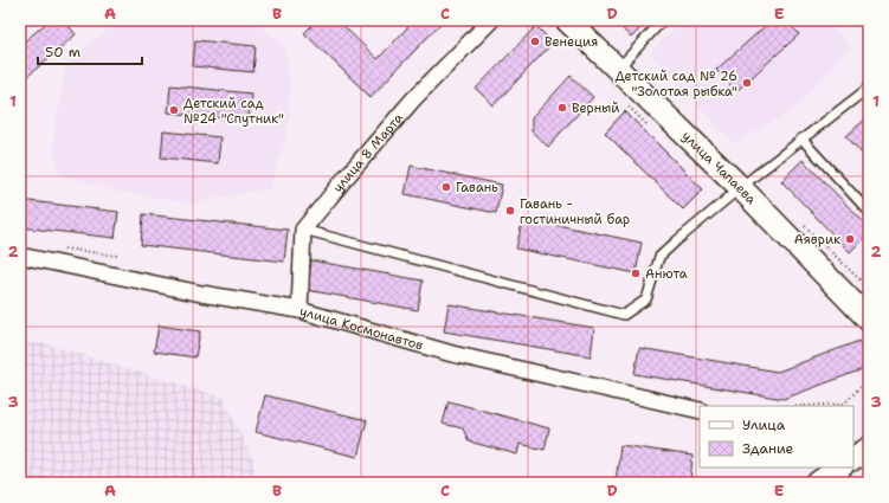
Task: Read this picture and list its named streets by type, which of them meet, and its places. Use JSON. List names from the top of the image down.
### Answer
{
  "streets": {
    "street": ["улица 8 Марта", "улица Чапаева", "улица Космонавтов"]
  },
  "places": [
    "Венеция",
    "Детский сад № 26 \"Золотая рыбка\"",
    "Верный",
    "Детский сад №24 \"Спутник\"",
    "Гавань",
    "Гавань - гостиничный бар",
    "Аяврик",
    "Анюта"
  ],
  "legend": ["Улица", "Здание"],
  "scale_bar": "50 m",
  "grid": {
    "columns": [
      "A",
      "B",
      "C",
      "D",
      "E"
    ],
    "rows": ["1", "2", "3"]
  }
}
